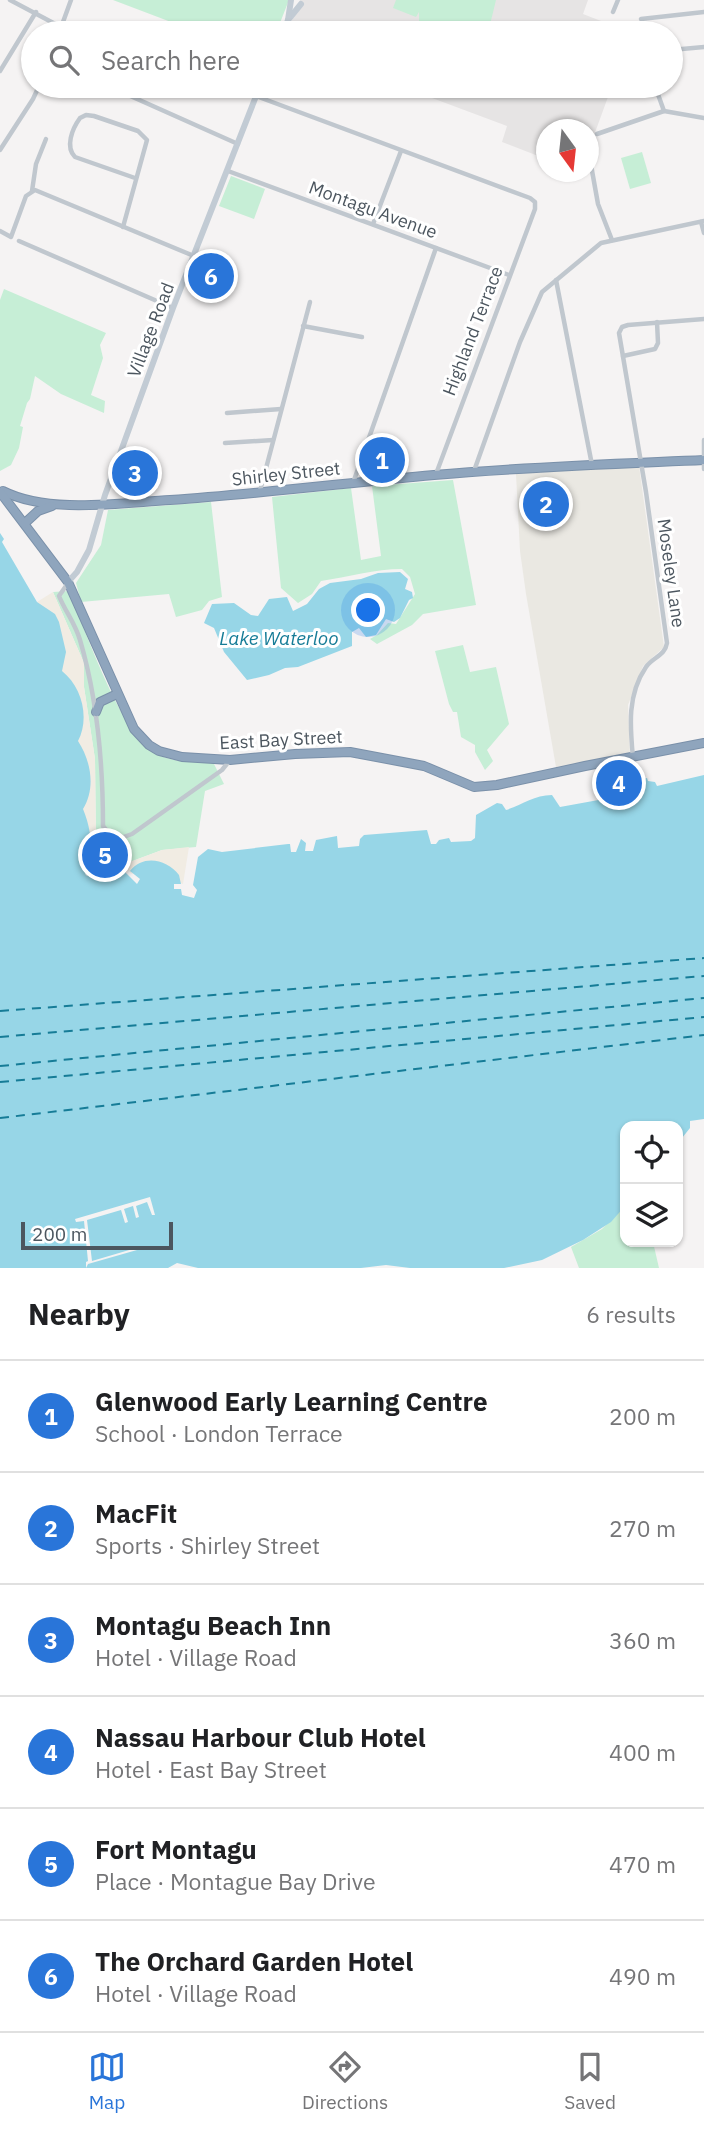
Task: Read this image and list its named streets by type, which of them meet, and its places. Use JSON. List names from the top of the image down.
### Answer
{
  "streets": {
    "highway": ["Shirley Street", "East Bay Street"],
    "main road": ["Village Road"],
    "street": ["Montagu Avenue", "Highland Terrace", "Moseley Lane"]
  },
  "crossings": [
    ["Montagu Avenue", "Village Road"],
    ["Montagu Avenue", "Highland Terrace"],
    ["Village Road", "Shirley Street"],
    ["Village Road", "East Bay Street"],
    ["Highland Terrace", "Shirley Street"],
    ["Shirley Street", "Moseley Lane"],
    ["Shirley Street", "East Bay Street"],
    ["Moseley Lane", "East Bay Street"]
  ],
  "water": ["Lake Waterloo"],
  "scale_bar": "200 m",
  "north": "bottom",
  "page": {
    "search": "Search here",
    "pins": [
      "6",
      "1",
      "3",
      "2",
      "4",
      "5"
    ],
    "scale": "200 m",
    "heading": ["Nearby", "6 results"],
    "list": [
      {
        "mark": "1",
        "name": "Glenwood Early Learning Centre",
        "note": "School · London Terrace",
        "value": "200 m"
      },
      {
        "mark": "2",
        "name": "MacFit",
        "note": "Sports · Shirley Street",
        "value": "270 m"
      },
      {
        "mark": "3",
        "name": "Montagu Beach Inn",
        "note": "Hotel · Village Road",
        "value": "360 m"
      },
      {
        "mark": "4",
        "name": "Nassau Harbour Club Hotel",
        "note": "Hotel · East Bay Street",
        "value": "400 m"
      },
      {
        "mark": "5",
        "name": "Fort Montagu",
        "note": "Place · Montague Bay Drive",
        "value": "470 m"
      },
      {
        "mark": "6",
        "name": "The Orchard Garden Hotel",
        "note": "Hotel · Village Road",
        "value": "490 m"
      }
    ],
    "nav": ["Map", "Directions", "Saved"]
  }
}
